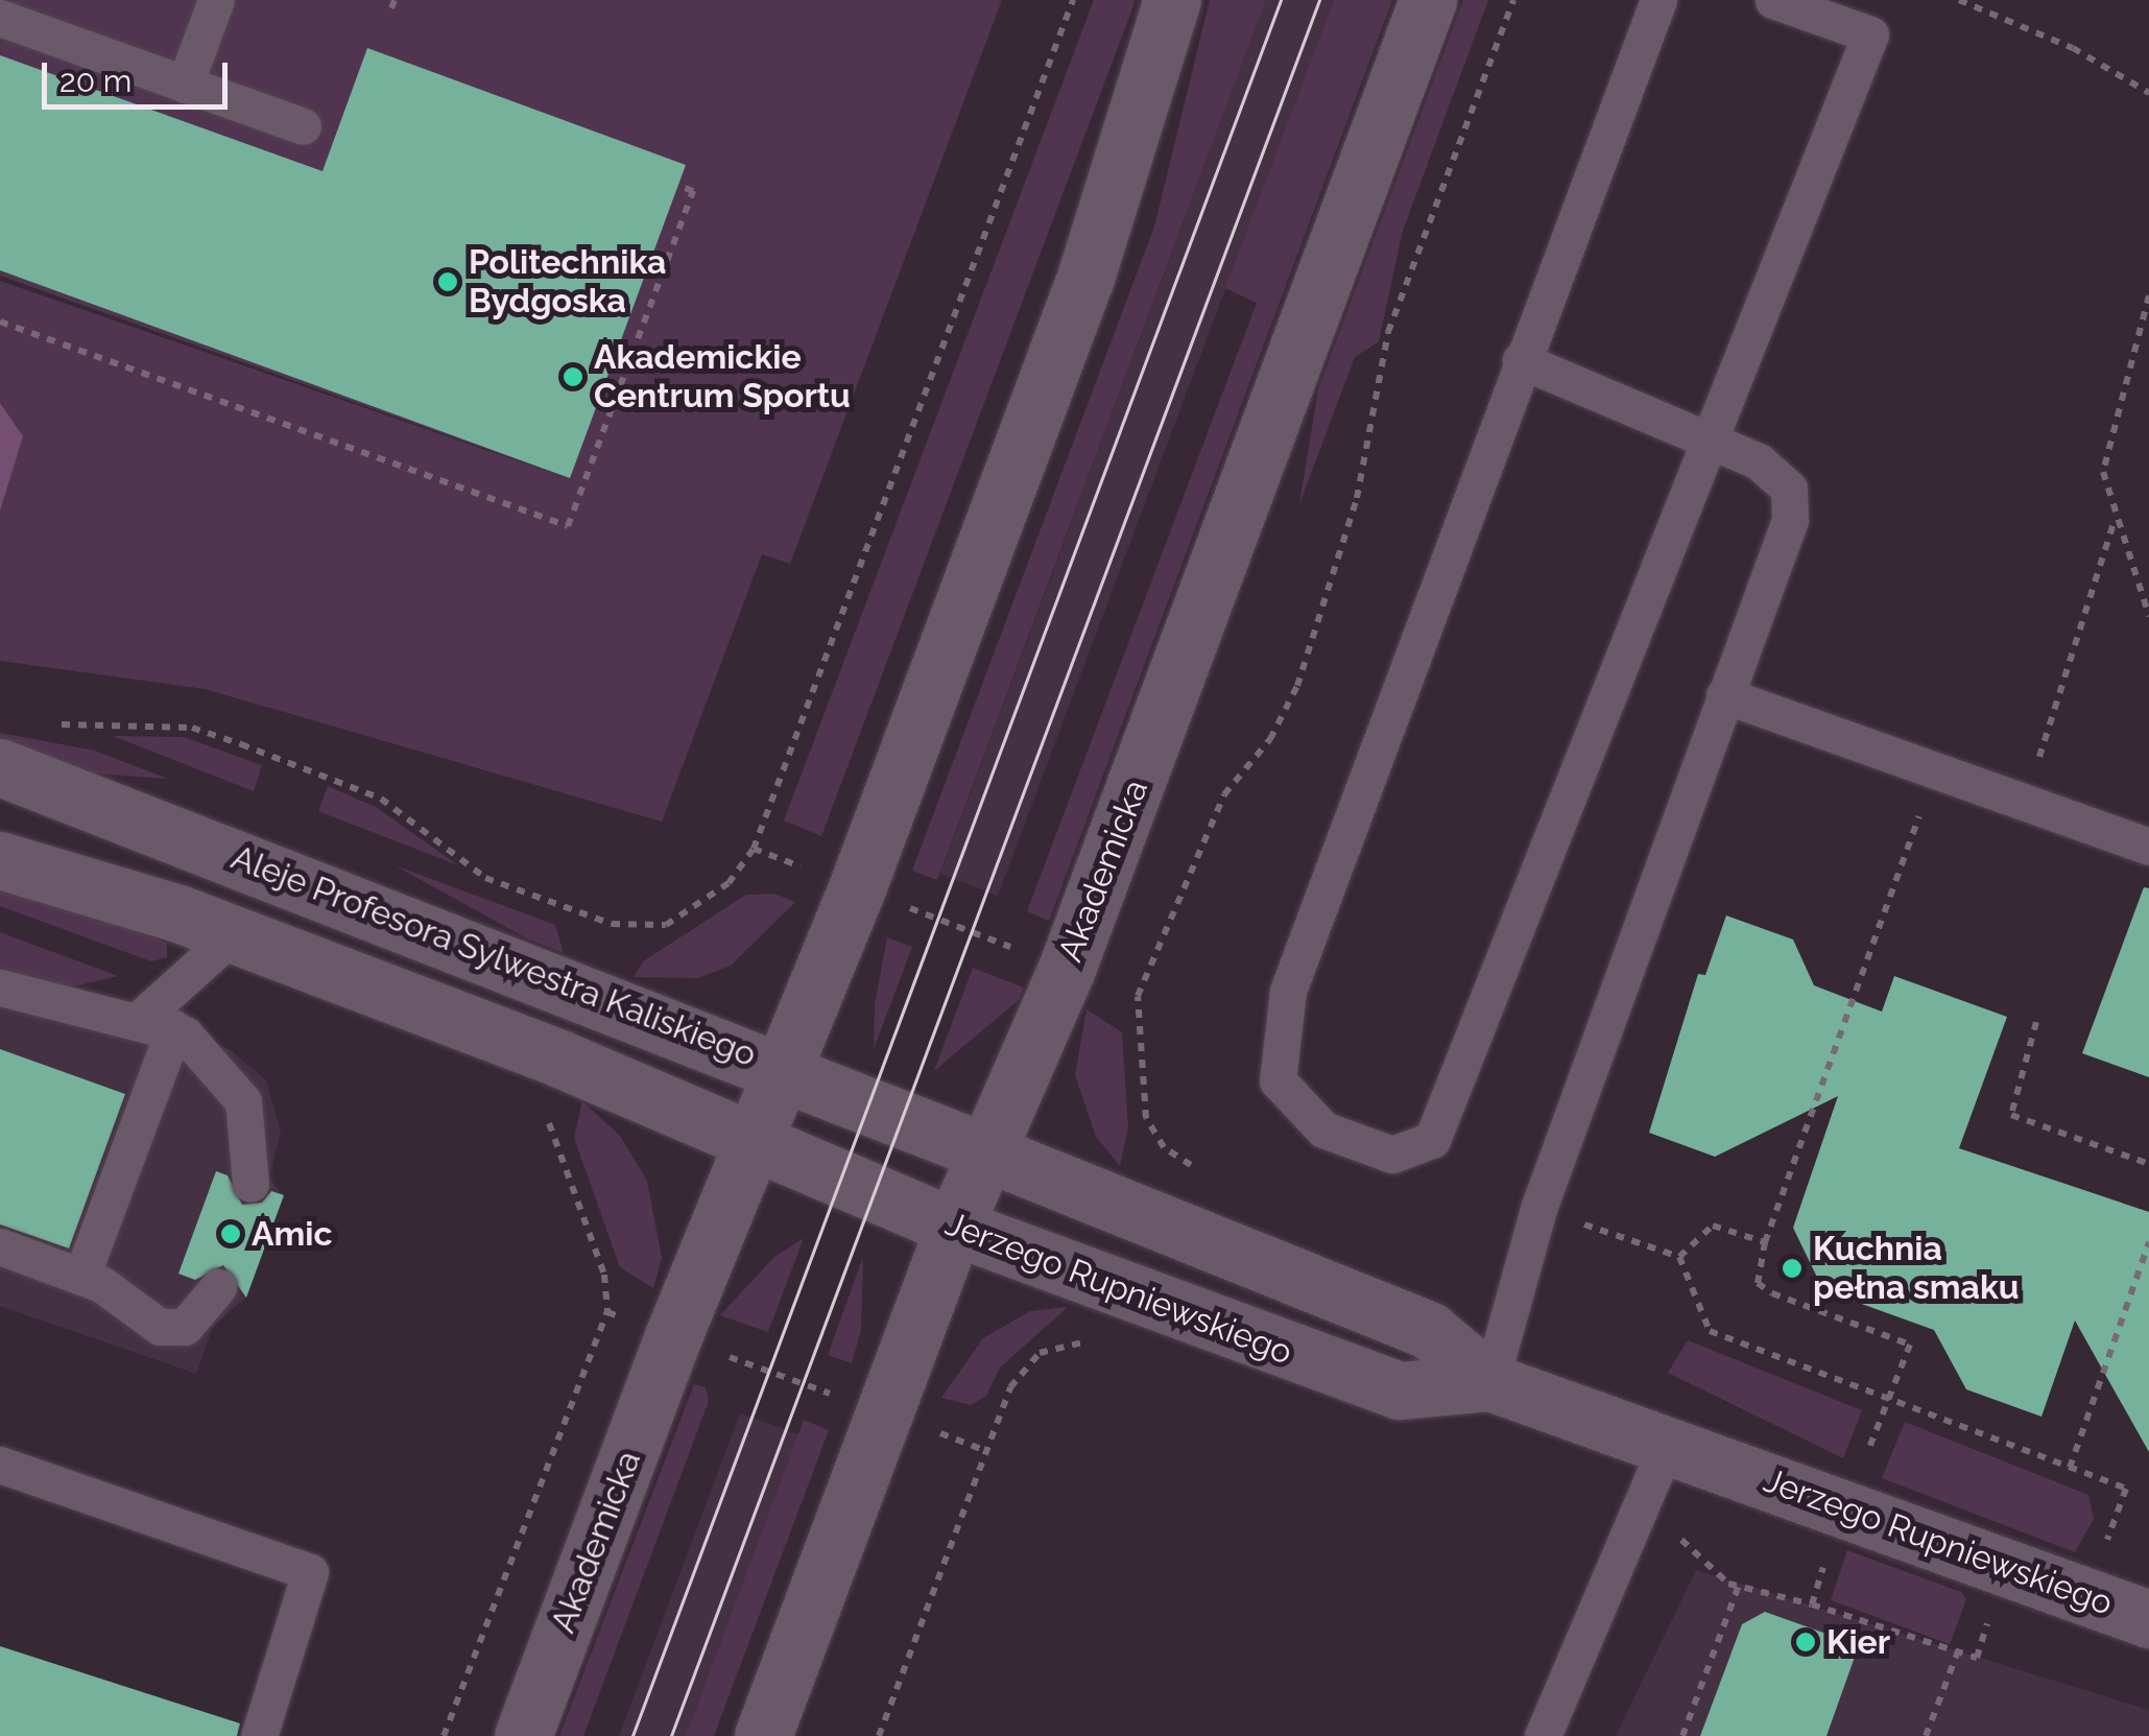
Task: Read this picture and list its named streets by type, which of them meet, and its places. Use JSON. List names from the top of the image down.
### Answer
{
  "streets": {
    "street": ["Akademicka", "Aleje Profesora Sylwestra Kaliskiego", "Jerzego Rupniewskiego"]
  },
  "crossings": [
    ["Akademicka", "Aleje Profesora Sylwestra Kaliskiego"],
    ["Akademicka", "Jerzego Rupniewskiego"],
    ["Aleje Profesora Sylwestra Kaliskiego", "Jerzego Rupniewskiego"]
  ],
  "places": [
    "Politechnika Bydgoska",
    "Akademickie Centrum Sportu",
    "Amic",
    "Kuchnia pełna smaku",
    "Kier"
  ],
  "scale_bar": "20 m"
}
